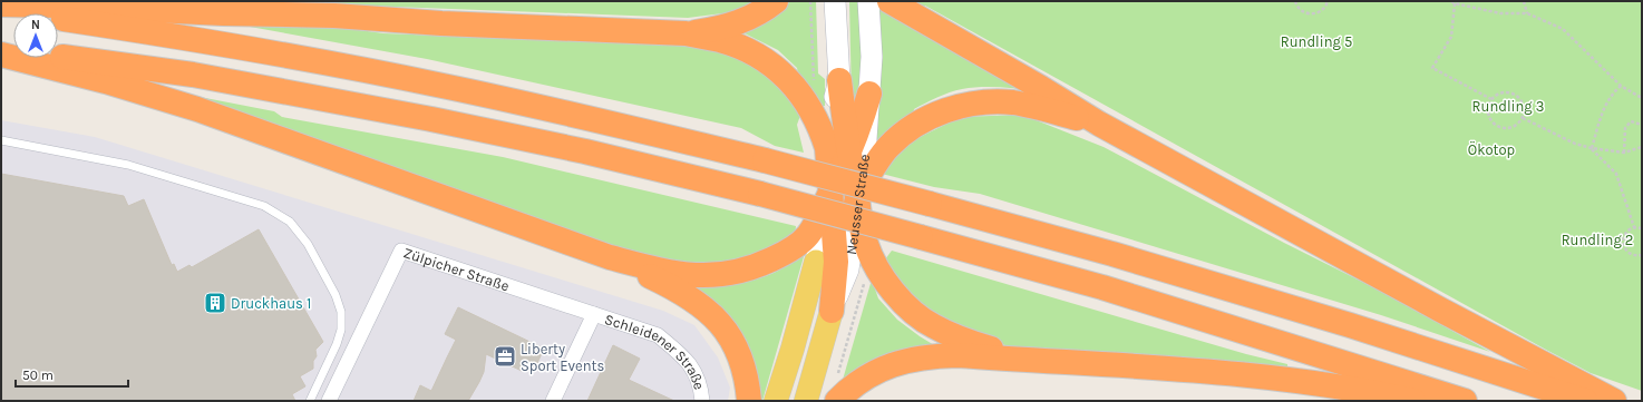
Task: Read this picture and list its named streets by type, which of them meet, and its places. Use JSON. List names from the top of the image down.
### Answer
{
  "streets": {
    "main road": ["Neusser Straße"],
    "street": ["Zülpicher Straße", "Schleidener Straße"]
  },
  "crossings": [
    ["Zülpicher Straße", "Schleidener Straße"]
  ],
  "parks": [
    "Rundling 5",
    "Rundling 3",
    "Ökotop",
    "Rundling 2"
  ],
  "places": {
    "building": ["Druckhaus 1"],
    "office": ["Liberty Sport Events"]
  },
  "scale_bar": "50 m",
  "north": "top"
}
